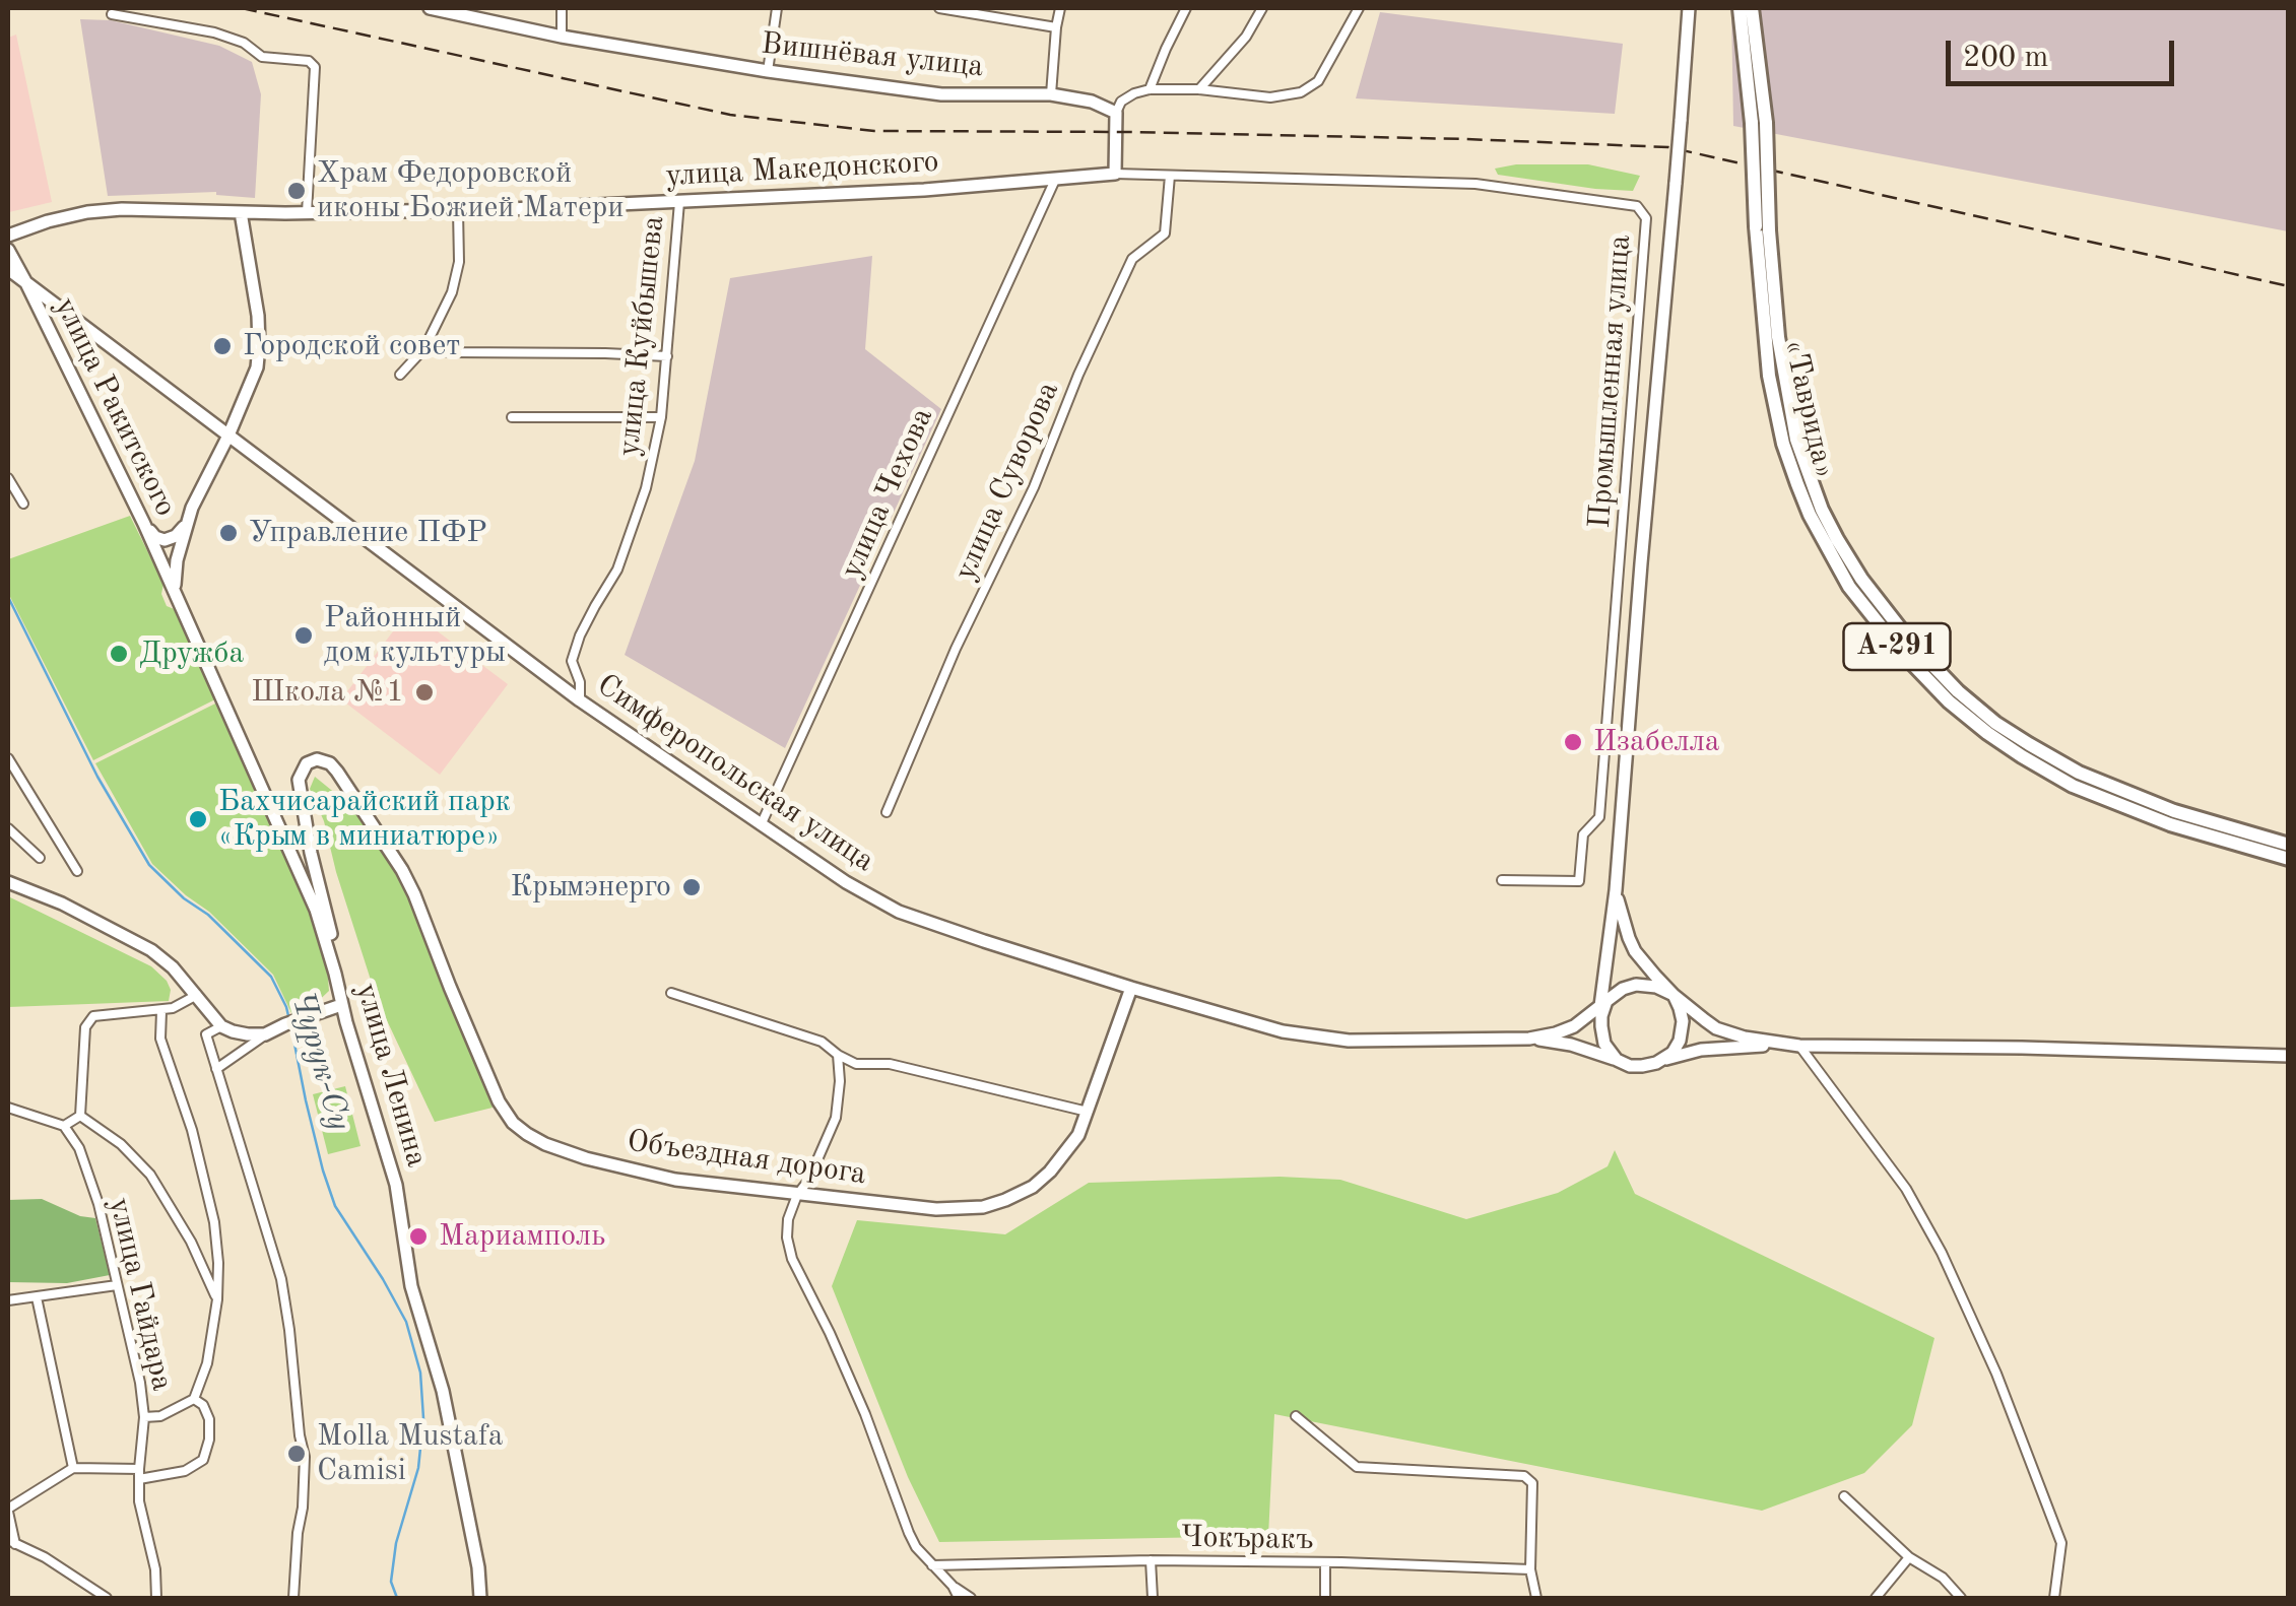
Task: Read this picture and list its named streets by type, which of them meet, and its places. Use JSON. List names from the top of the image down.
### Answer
{
  "streets": {
    "highway": ["«Таврида»", "А-291"],
    "main road": [
      "Вишнёвая улица",
      "улица Македонского",
      "улица Ракитского",
      "Симферопольская улица",
      "улица Ленина",
      "Объездная дорога"
    ],
    "street": [
      "улица Куйбышева",
      "Промышленная улица",
      "улица Суворова",
      "улица Чехова",
      "улица Гайдара",
      "Чокъракъ"
    ]
  },
  "crossings": [
    ["улица Македонского", "улица Куйбышева"],
    ["улица Македонского", "Промышленная улица"],
    ["улица Македонского", "улица Чехова"],
    ["улица Куйбышева", "Симферопольская улица"],
    ["Промышленная улица", "улица Суворова"],
    ["улица Ракитского", "Симферопольская улица"],
    ["улица Ракитского", "улица Ленина"],
    ["улица Чехова", "Симферопольская улица"],
    ["Симферопольская улица", "Объездная дорога"],
    ["улица Ленина", "Объездная дорога"]
  ],
  "water": ["Чурук-Су"],
  "places": [
    "Xрам Федоровской иконы Божией Матери",
    "Городской совет",
    "Управление ПФР",
    "Районный дом культуры",
    "Дружба",
    "Школа №1",
    "Изабелла",
    "Бахчисарайский парк «Крым в миниатюре»",
    "Крымэнерго",
    "Мариамполь",
    "Molla Mustafa Camisi"
  ],
  "scale_bar": "200 m"
}
